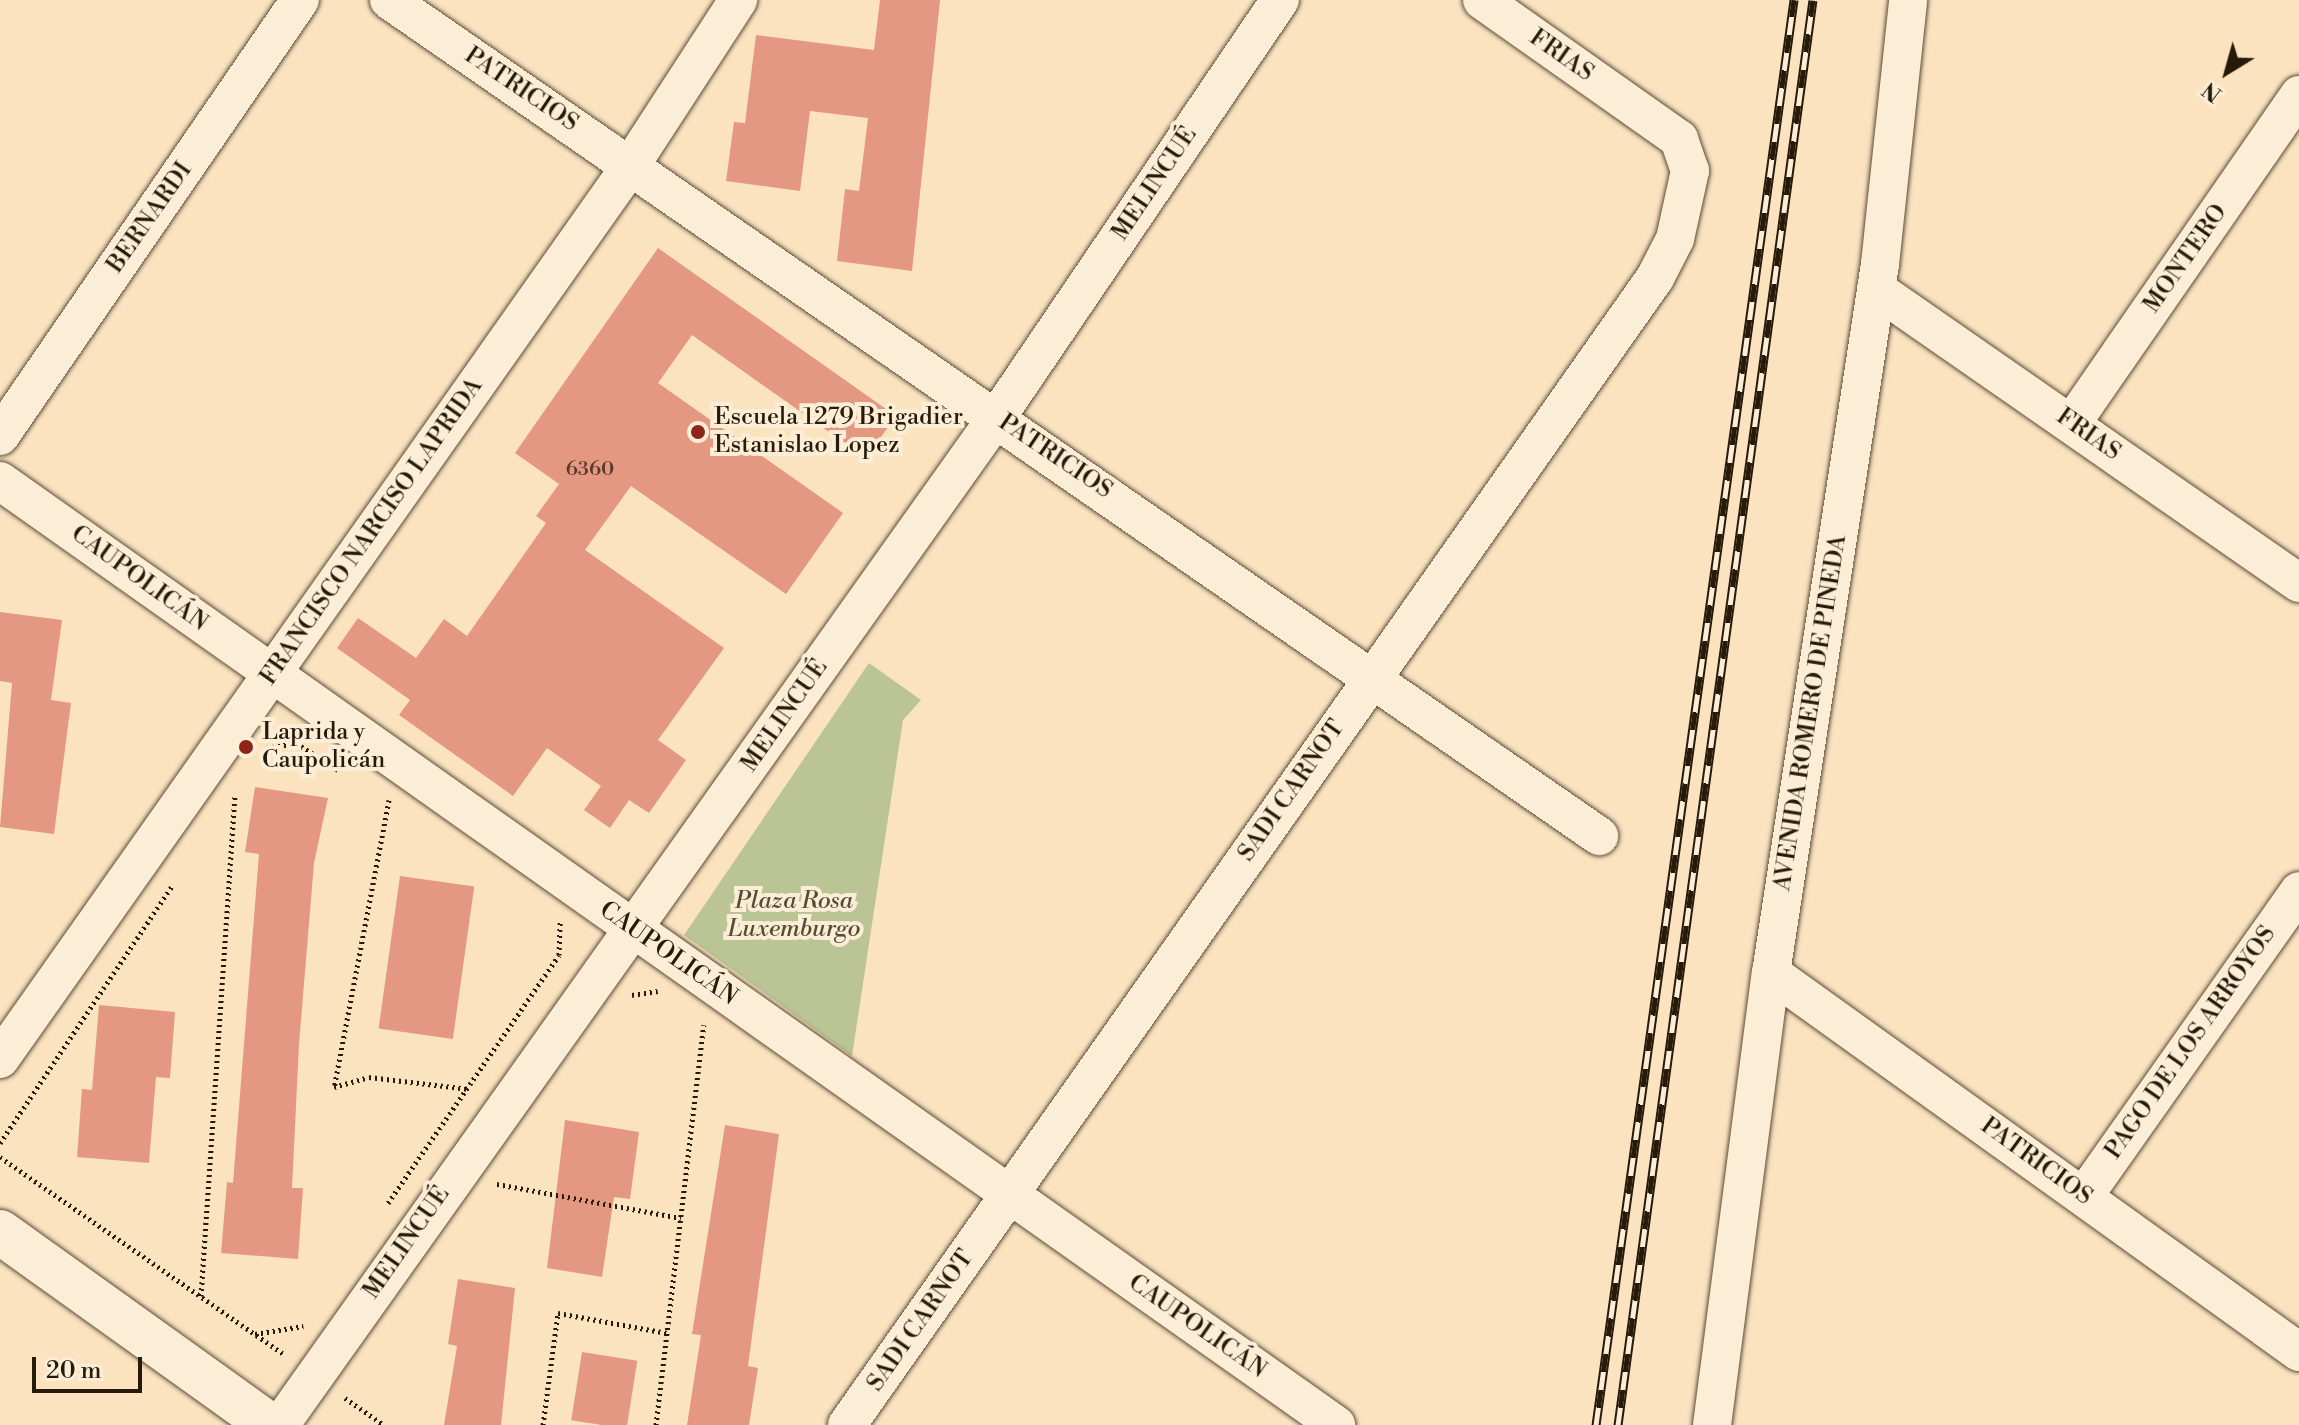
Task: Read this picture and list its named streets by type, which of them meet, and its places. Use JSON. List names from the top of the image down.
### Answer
{
  "streets": {
    "street": [
      "FRIAS",
      "PATRICIOS",
      "MELINCUÉ",
      "BERNARDI",
      "MONTERO",
      "FRANCISCO NARCISO LAPRIDA",
      "CAUPOLICÁN",
      "AVENIDA ROMERO DE PINEDA",
      "SADI CARNOT",
      "PAGO DE LOS ARROYOS"
    ]
  },
  "crossings": [
    ["FRIAS", "MONTERO"],
    ["FRIAS", "AVENIDA ROMERO DE PINEDA"],
    ["FRIAS", "SADI CARNOT"],
    ["PATRICIOS", "MELINCUÉ"],
    ["PATRICIOS", "FRANCISCO NARCISO LAPRIDA"],
    ["PATRICIOS", "AVENIDA ROMERO DE PINEDA"],
    ["PATRICIOS", "SADI CARNOT"],
    ["PATRICIOS", "PAGO DE LOS ARROYOS"],
    ["MELINCUÉ", "CAUPOLICÁN"],
    ["FRANCISCO NARCISO LAPRIDA", "CAUPOLICÁN"],
    ["CAUPOLICÁN", "SADI CARNOT"]
  ],
  "parks": ["Plaza Rosa Luxemburgo"],
  "places": ["Escuela 1279 Brigadier Estanislao Lopez", "Laprida y Caupolicán"],
  "house_numbers": ["6360"],
  "scale_bar": "20 m",
  "north": "bottom left"
}
